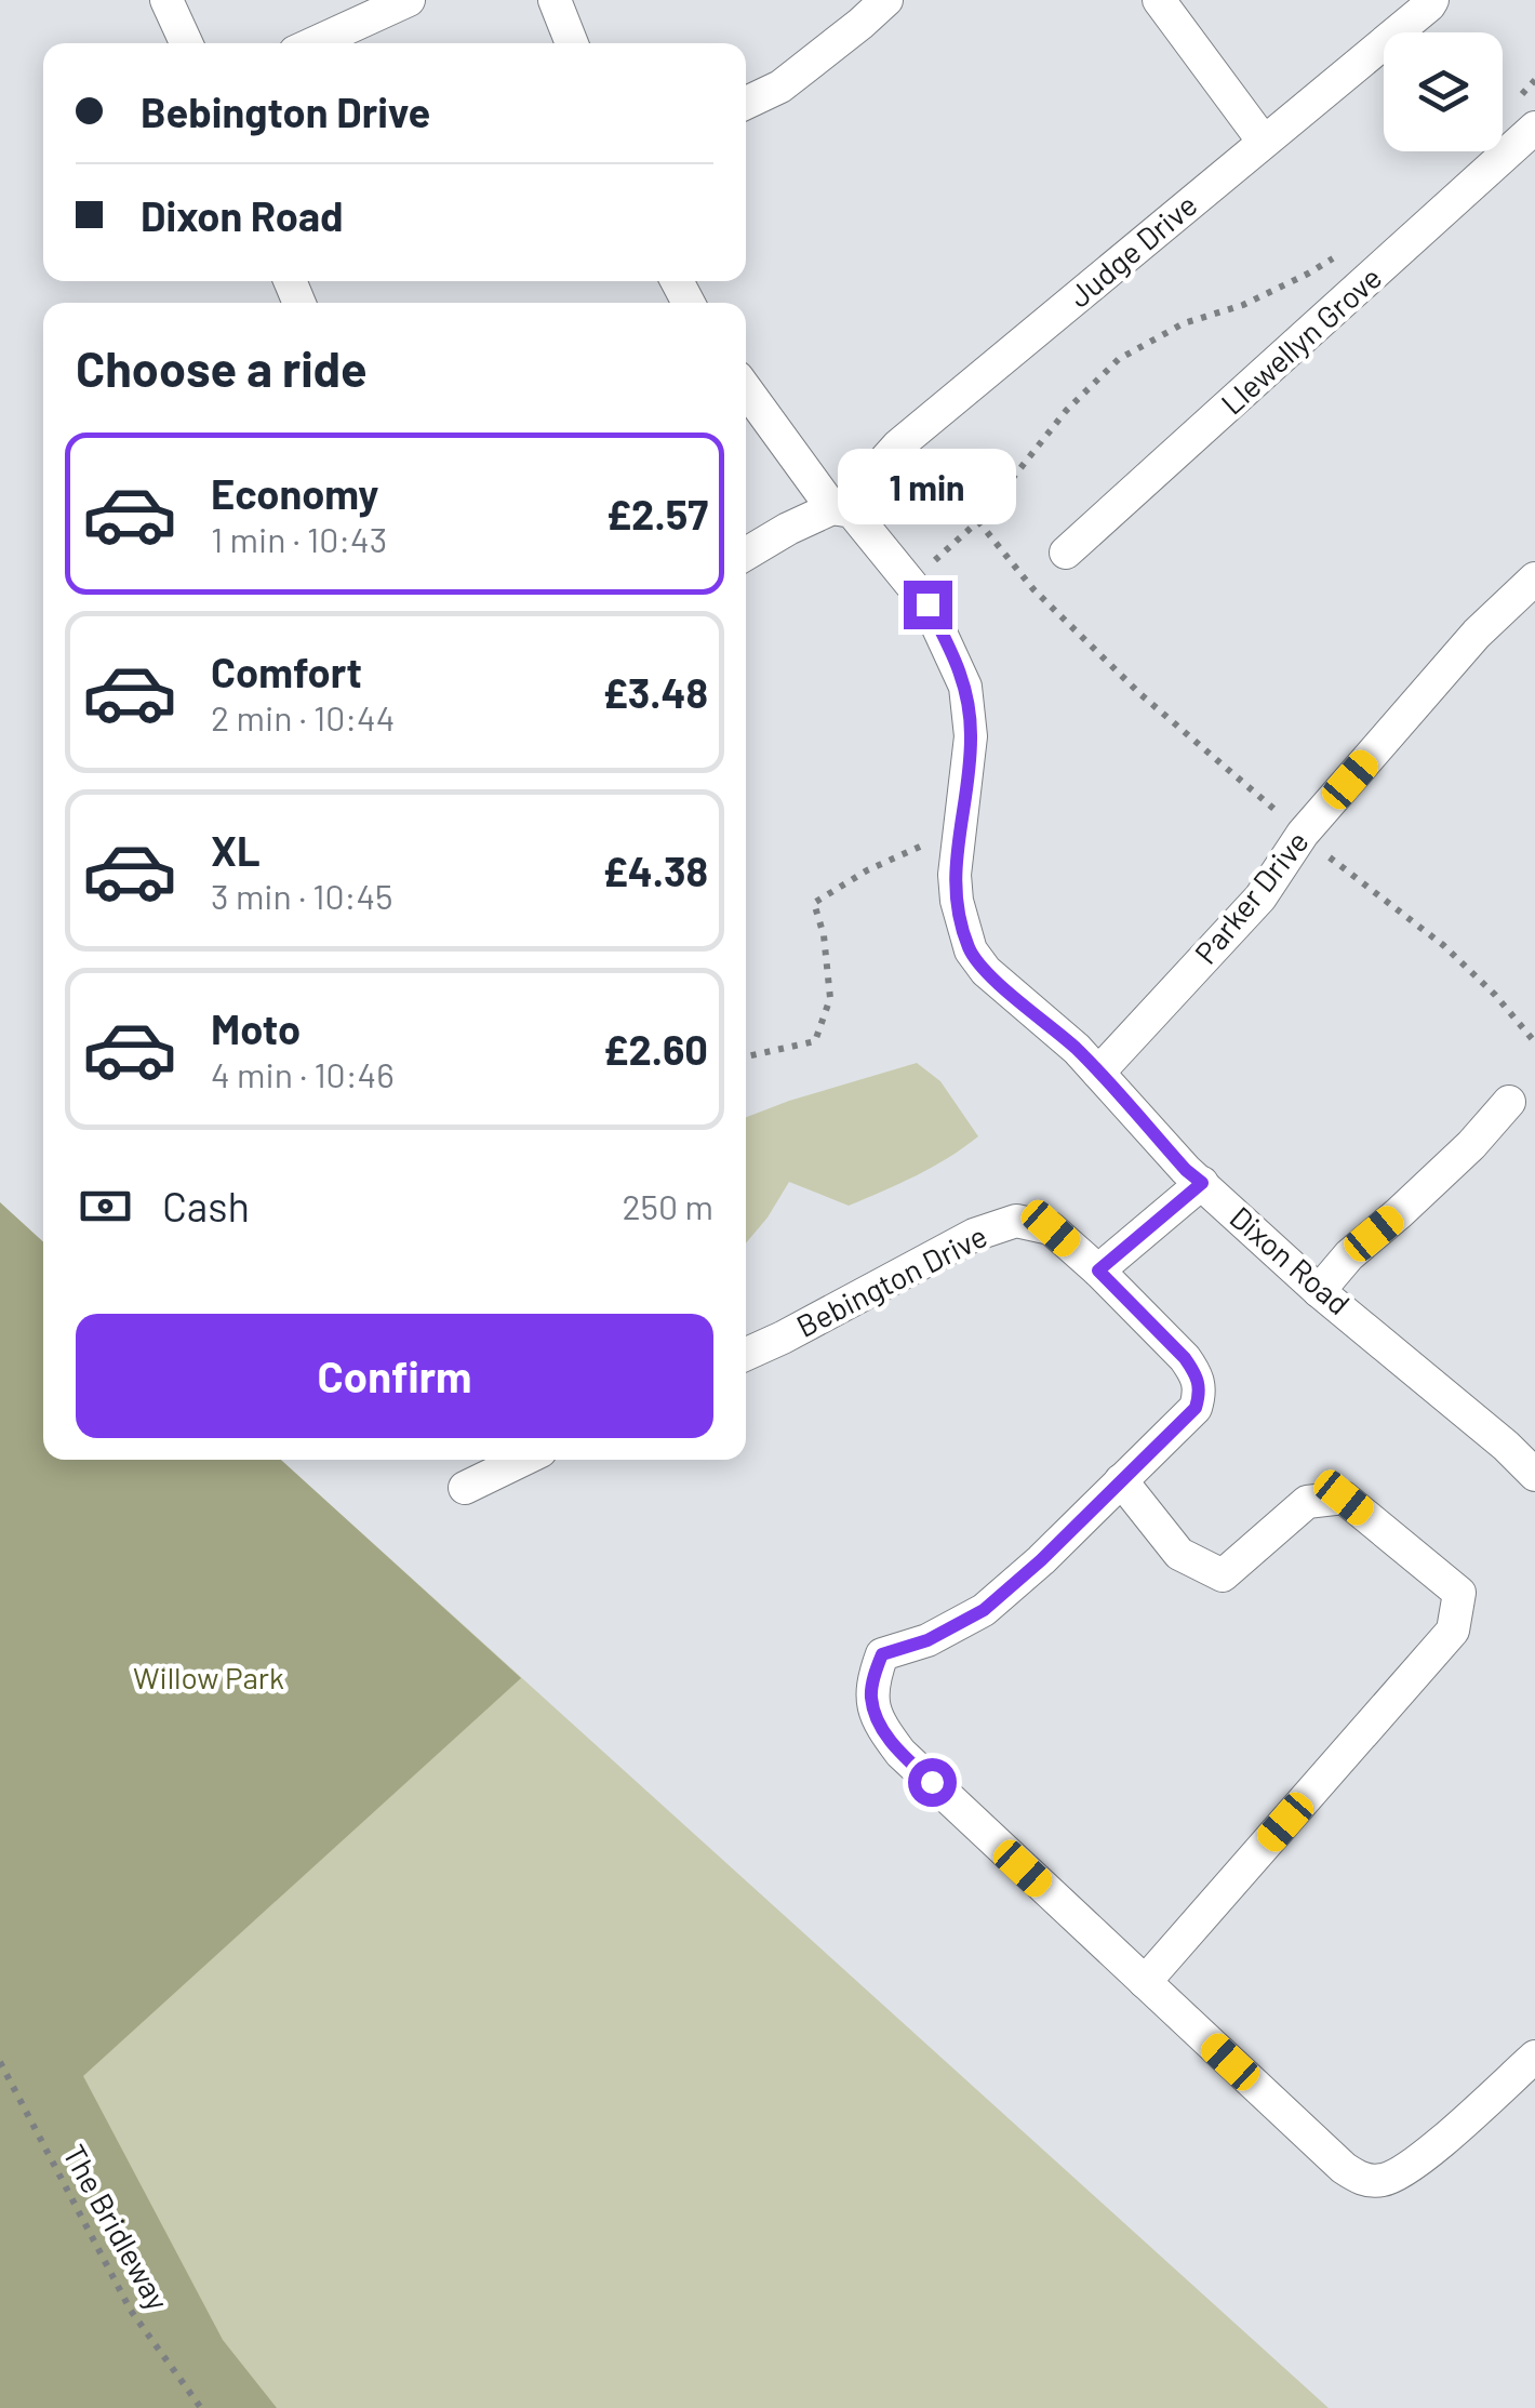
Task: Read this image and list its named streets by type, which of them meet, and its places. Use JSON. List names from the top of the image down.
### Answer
{
  "streets": {
    "street": [
      "Judge Drive",
      "Llewellyn Grove",
      "Parker Drive",
      "Dixon Road",
      "Bebington Drive"
    ],
    "path": ["The Bridleway"]
  },
  "crossings": [
    ["Judge Drive", "Dixon Road"],
    ["Parker Drive", "Dixon Road"]
  ],
  "parks": ["Willow Park"],
  "page": {
    "banner": ["Bebington Drive", "Dixon Road"],
    "heading": "Choose a ride",
    "list": [
      {
        "name": "Economy",
        "note": "1 min · 10:43",
        "value": "£2.57"
      },
      {
        "name": "Comfort",
        "note": "2 min · 10:44",
        "value": "£3.48"
      },
      {
        "name": "XL",
        "note": "3 min · 10:45",
        "value": "£4.38"
      },
      {
        "name": "Moto",
        "note": "4 min · 10:46",
        "value": "£2.60"
      }
    ],
    "bubble": "1 min",
    "pay": ["Cash", "250 m"],
    "buttons": "Confirm"
  }
}
